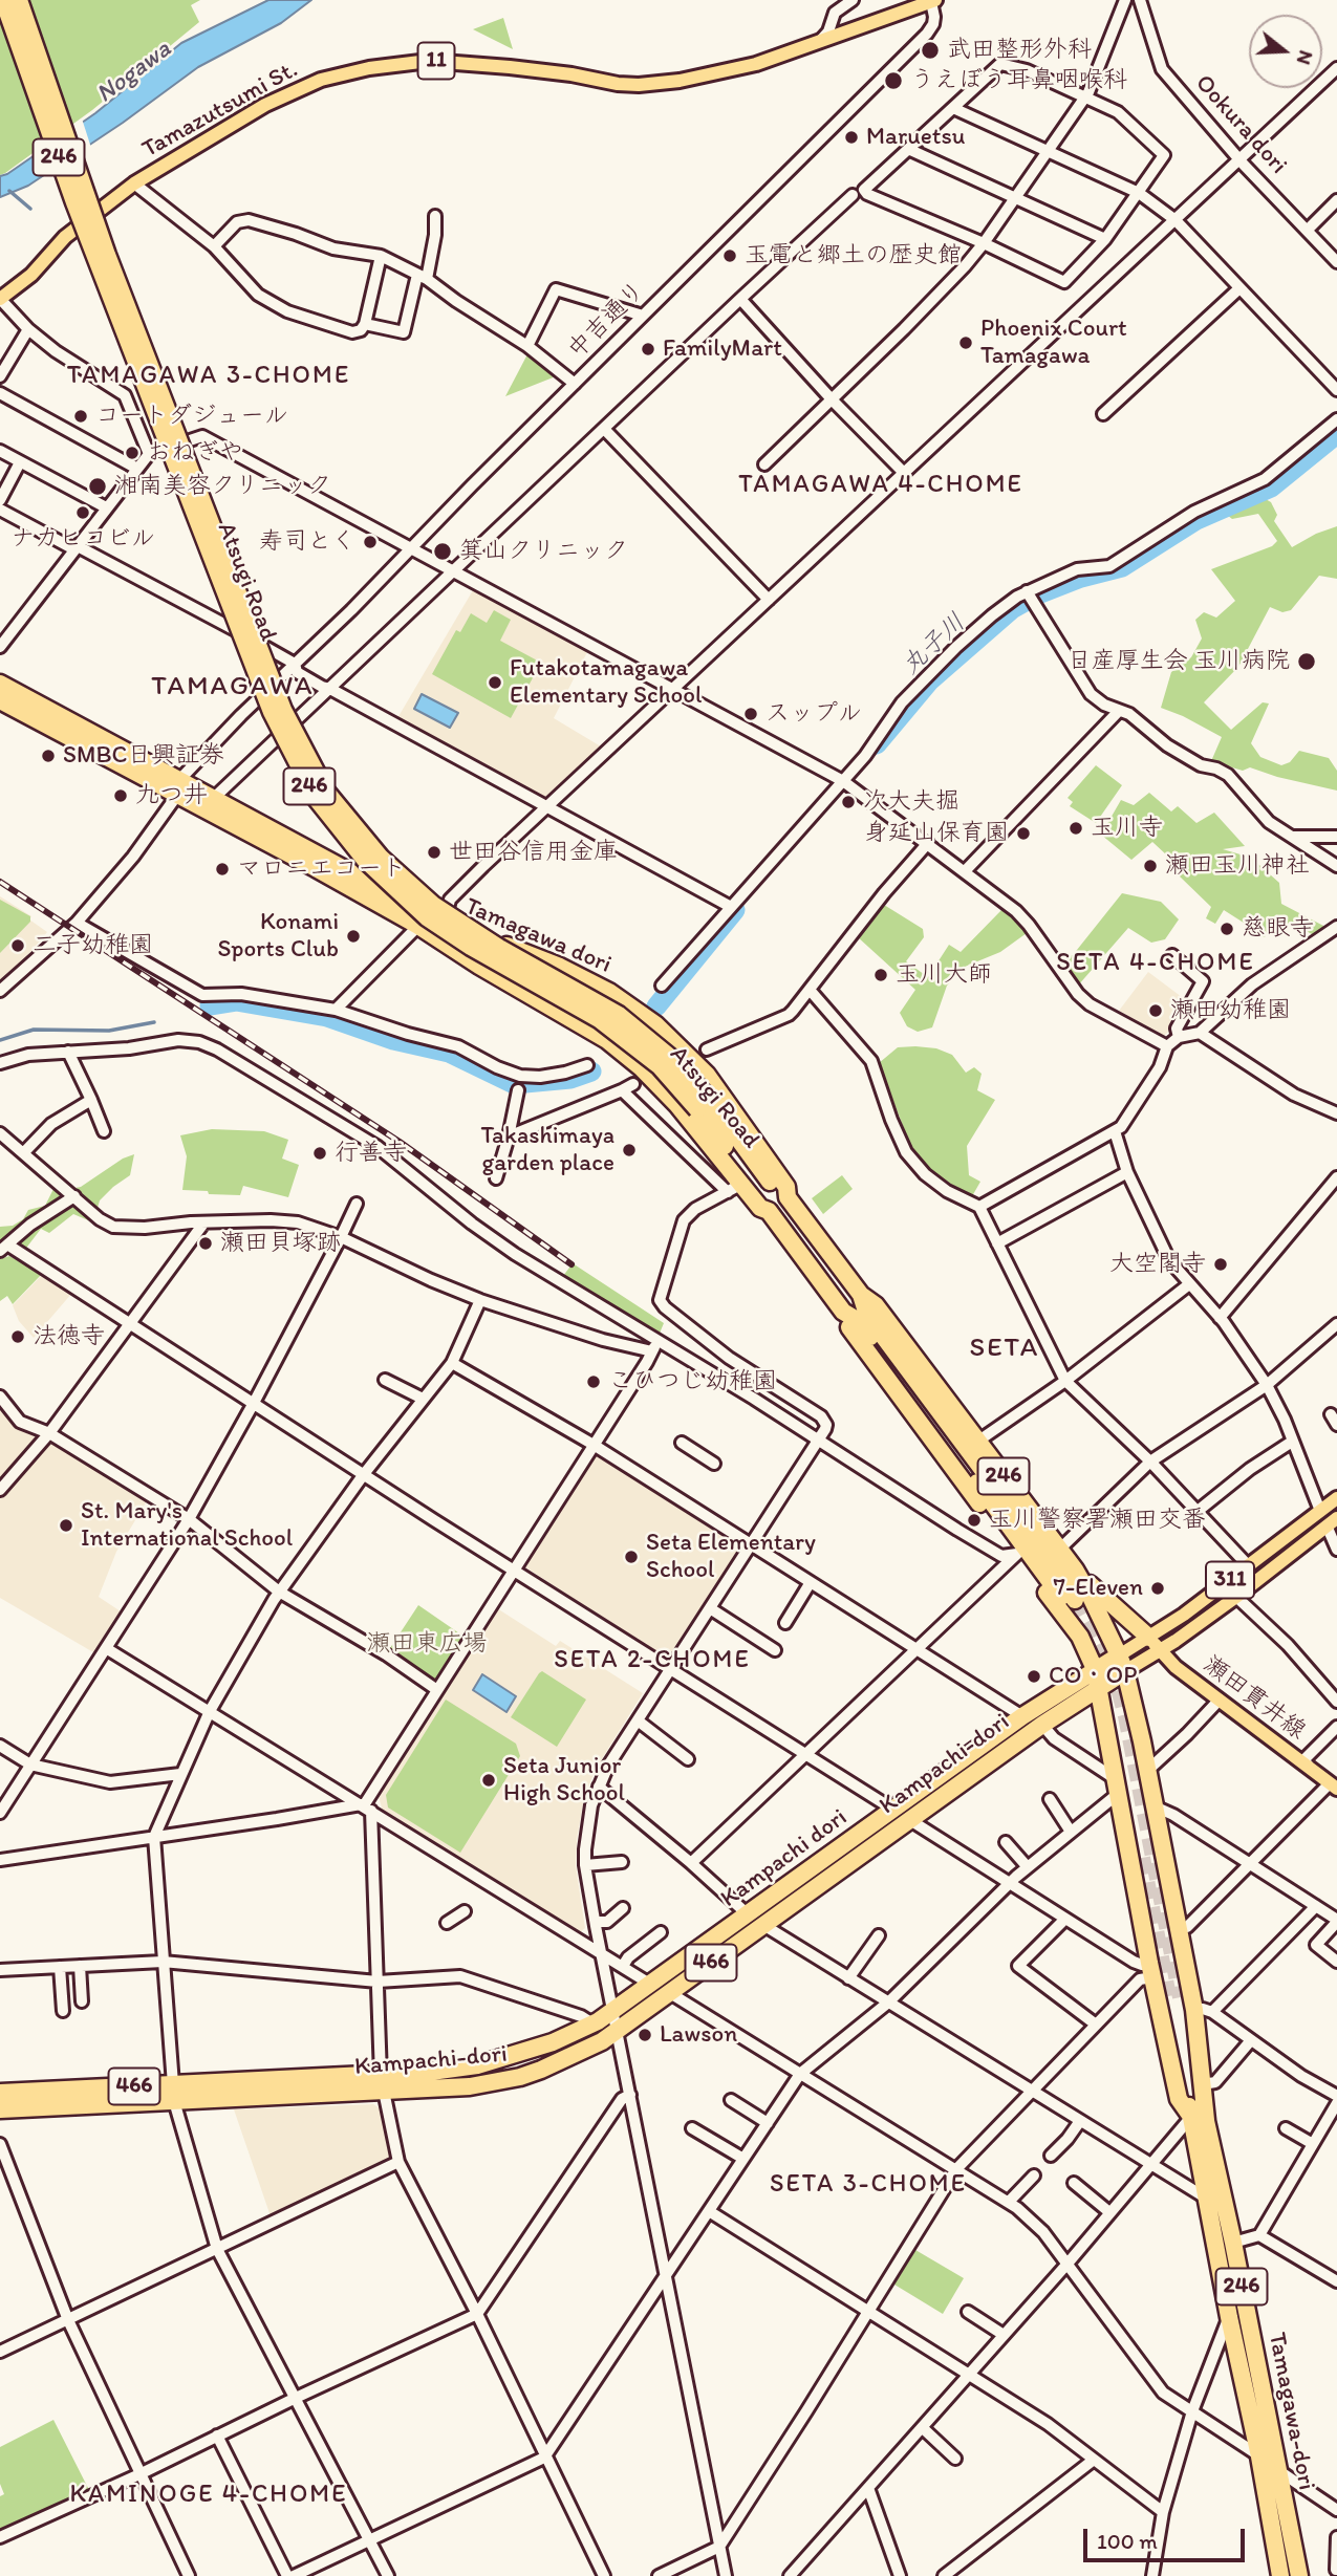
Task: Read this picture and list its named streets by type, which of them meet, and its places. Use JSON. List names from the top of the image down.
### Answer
{
  "streets": {
    "highway": [
      "246",
      "Atsugi Road",
      "Tamagawa dori",
      "Kampachi-dori",
      "Kampachi dori",
      "466",
      "Tamagawa-dori"
    ],
    "main road": [
      "11",
      "Tamazutsumi St.",
      "311",
      "瀬田貫井線"
    ],
    "street": ["Ookura dori", "中吉通り"]
  },
  "crossings": [
    ["Tamazutsumi St.", "中吉通り"],
    ["246", "Tamagawa dori"],
    ["246", "Kampachi-dori"],
    ["246", "Kampachi dori"],
    ["246", "Tamagawa-dori"],
    ["中吉通り", "Tamagawa dori"],
    ["Atsugi Road", "Tamagawa dori"],
    ["瀬田貫井線", "Kampachi dori"],
    ["Kampachi-dori", "Kampachi dori"]
  ],
  "districts": [
    "TAMAGAWA 3-CHOME",
    "TAMAGAWA 4-CHOME",
    "TAMAGAWA",
    "SETA 4-CHOME",
    "SETA",
    "SETA 2-CHOME",
    "SETA 3-CHOME",
    "KAMINOGE 4-CHOME"
  ],
  "water": ["Nogawa", "丸子川"],
  "parks": ["瀬田東広場"],
  "places": [
    "武田整形外科",
    "うえぼう耳鼻咽喉科",
    "Maruetsu",
    "玉電と郷土の歴史館",
    "Phoenix Court Tamagawa",
    "FamilyMart",
    "コートダジュール",
    "おねぎや",
    "湘南美容クリニック",
    "ナカヒコビル",
    "寿司とく",
    "箕山クリニック",
    "日産厚生会 玉川病院",
    "Futakotamagawa Elementary School",
    "スップル",
    "SMBC日興証券",
    "九つ井",
    "次大夫掘",
    "玉川寺",
    "身延山保育園",
    "世田谷信用金庫",
    "瀬田玉川神社",
    "マロニエコート",
    "慈眼寺",
    "Konami Sports Club",
    "二子幼稚園",
    "玉川大師",
    "瀬田幼稚園",
    "Takashimaya garden place",
    "行善寺",
    "瀬田貝塚跡",
    "大空閣寺",
    "法徳寺",
    "こひつじ幼稚園",
    "玉川警察署瀬田交番",
    "St. Mary's International School",
    "Seta Elementary School",
    "7-Eleven",
    "CO・OP",
    "Seta Junior High School",
    "Lawson"
  ],
  "scale_bar": "100 m",
  "north": "right"
}
